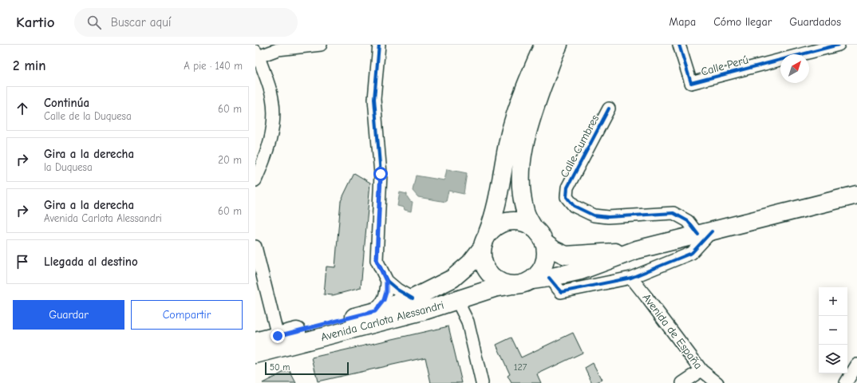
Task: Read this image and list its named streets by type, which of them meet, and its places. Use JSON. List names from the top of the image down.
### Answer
{
  "streets": {
    "main road": ["Avenida Carlota Alessandri"],
    "street": ["Calle Perú", "Calle Cumbres", "Avenida de España"]
  },
  "house_numbers": ["127"],
  "scale_bar": "50 m",
  "north": "top right",
  "page": {
    "header": "Kartio",
    "search": "Buscar aquí",
    "nav": ["Mapa", "Cómo llegar", "Guardados"],
    "heading": ["2 min", "A pie · 140 m"],
    "list": [
      ["Continúa", "Calle de la Duquesa", "60 m"],
      ["Gira a la derecha", "la Duquesa", "20 m"],
      ["Gira a la derecha", "Avenida Carlota Alessandri", "60 m"],
      "Llegada al destino"
    ],
    "map_buttons": ["+", "−"],
    "buttons": ["Guardar", "Compartir"],
    "scale": "50 m"
  }
}
